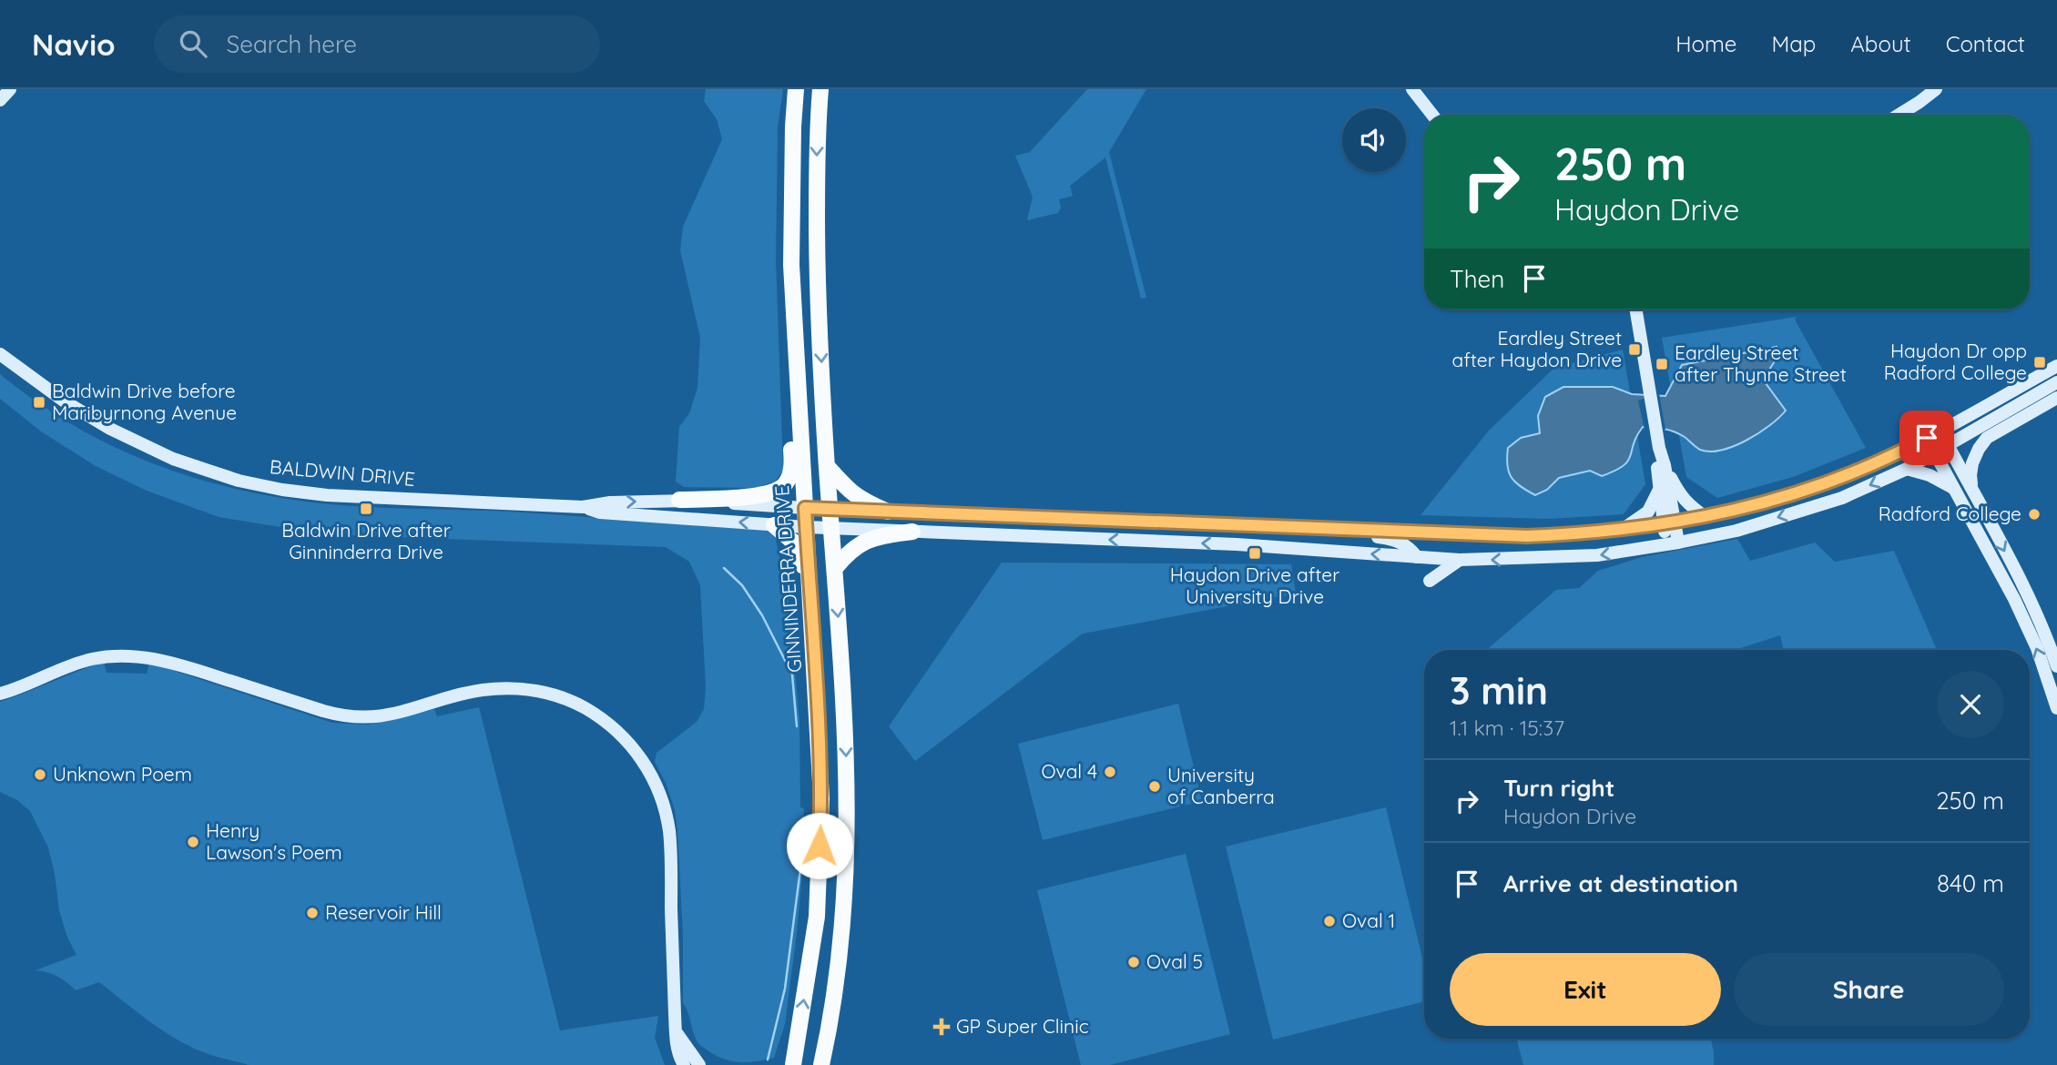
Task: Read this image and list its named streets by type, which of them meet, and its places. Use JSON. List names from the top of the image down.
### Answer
{
  "streets": {
    "main road": ["BALDWIN DRIVE", "GINNINDERRA DRIVE"]
  },
  "crossings": [
    ["BALDWIN DRIVE", "GINNINDERRA DRIVE"]
  ],
  "places": {
    "transit": [
      "Eardley Street after Haydon Drive",
      "Haydon Dr opp Radford College",
      "Eardley Street after Thynne Street",
      "Baldwin Drive before Maribyrnong Avenue",
      "Baldwin Drive after Ginninderra Drive",
      "Haydon Drive after University Drive"
    ],
    "other": [
      "Radford College",
      "Oval 4",
      "Unknown Poem",
      "University of Canberra",
      "Henry Lawson's Poem",
      "Reservoir Hill",
      "Oval 1",
      "Oval 5"
    ],
    "health": ["GP Super Clinic"]
  },
  "page": {
    "header": "Navio",
    "search": "Search here",
    "nav": [
      "Home",
      "Map",
      "About",
      "Contact"
    ],
    "turn": ["250 m", "Haydon Drive"],
    "then": "Then",
    "heading": ["3 min", "1.1 km · 15:37"],
    "list": [
      {
        "name": "Turn right",
        "note": "Haydon Drive",
        "value": "250 m"
      },
      {
        "name": "Arrive at destination",
        "value": "840 m"
      }
    ],
    "buttons": ["Exit", "Share"]
  }
}
